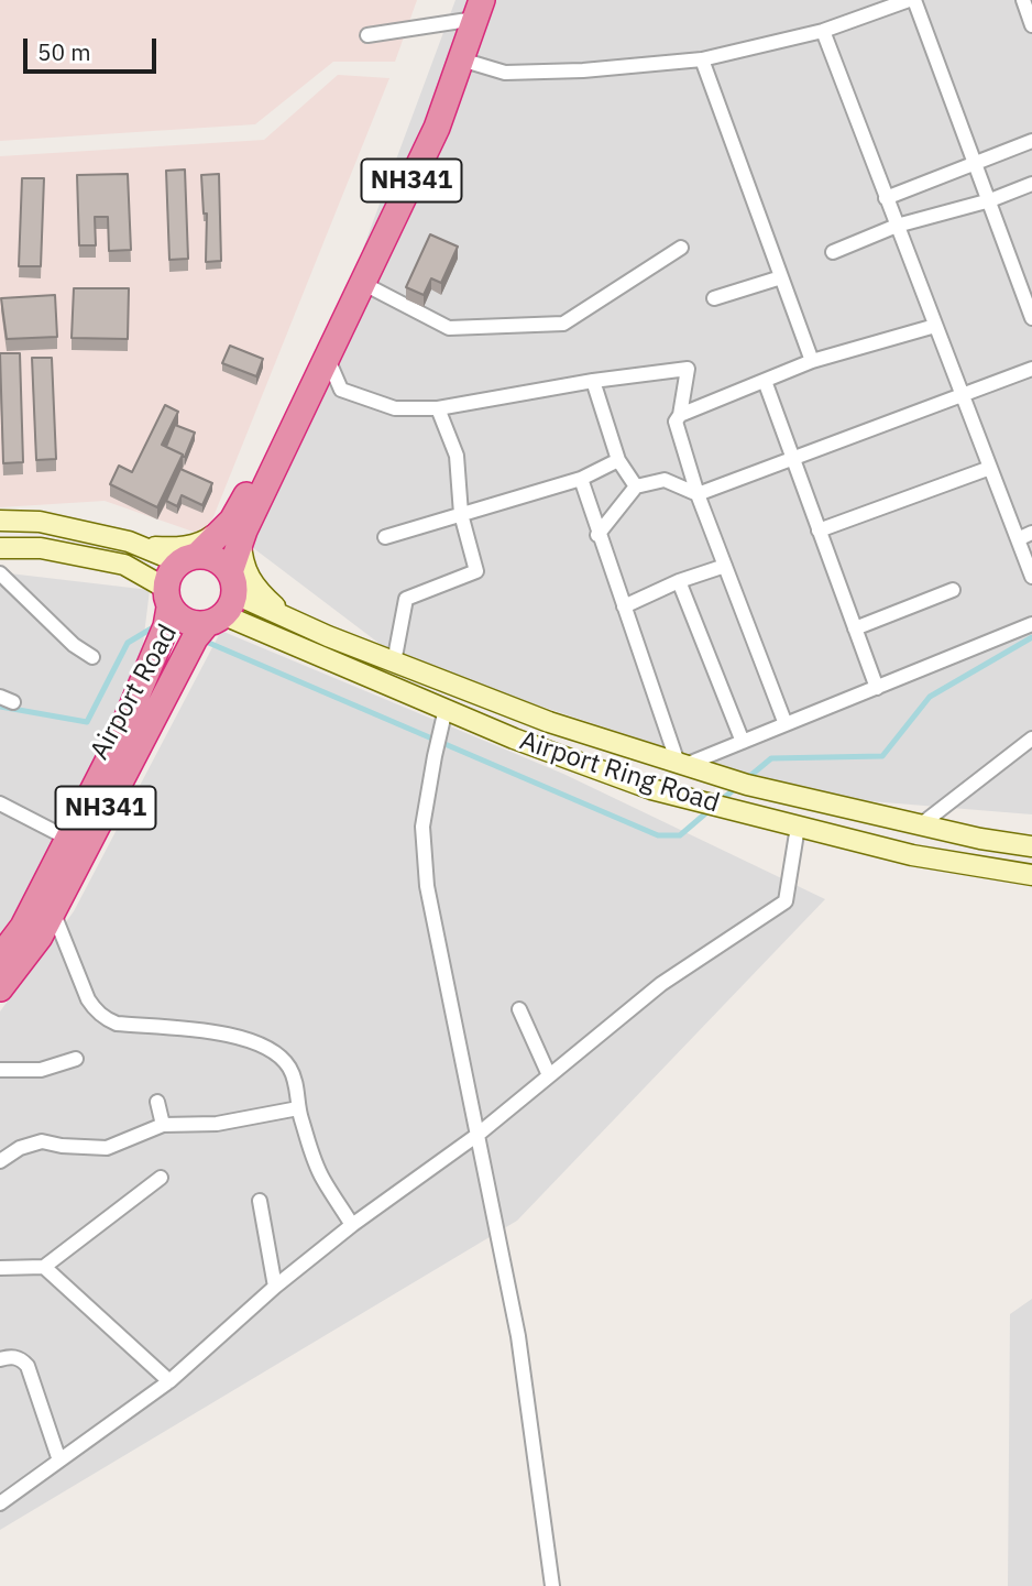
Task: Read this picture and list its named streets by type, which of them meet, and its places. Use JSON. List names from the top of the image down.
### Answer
{
  "streets": {
    "highway": ["NH341", "Airport Road"],
    "main road": ["Airport Ring Road"]
  },
  "crossings": [
    ["NH341", "Airport Road"],
    ["NH341", "Airport Ring Road"],
    ["Airport Road", "Airport Ring Road"]
  ],
  "scale_bar": "50 m"
}
